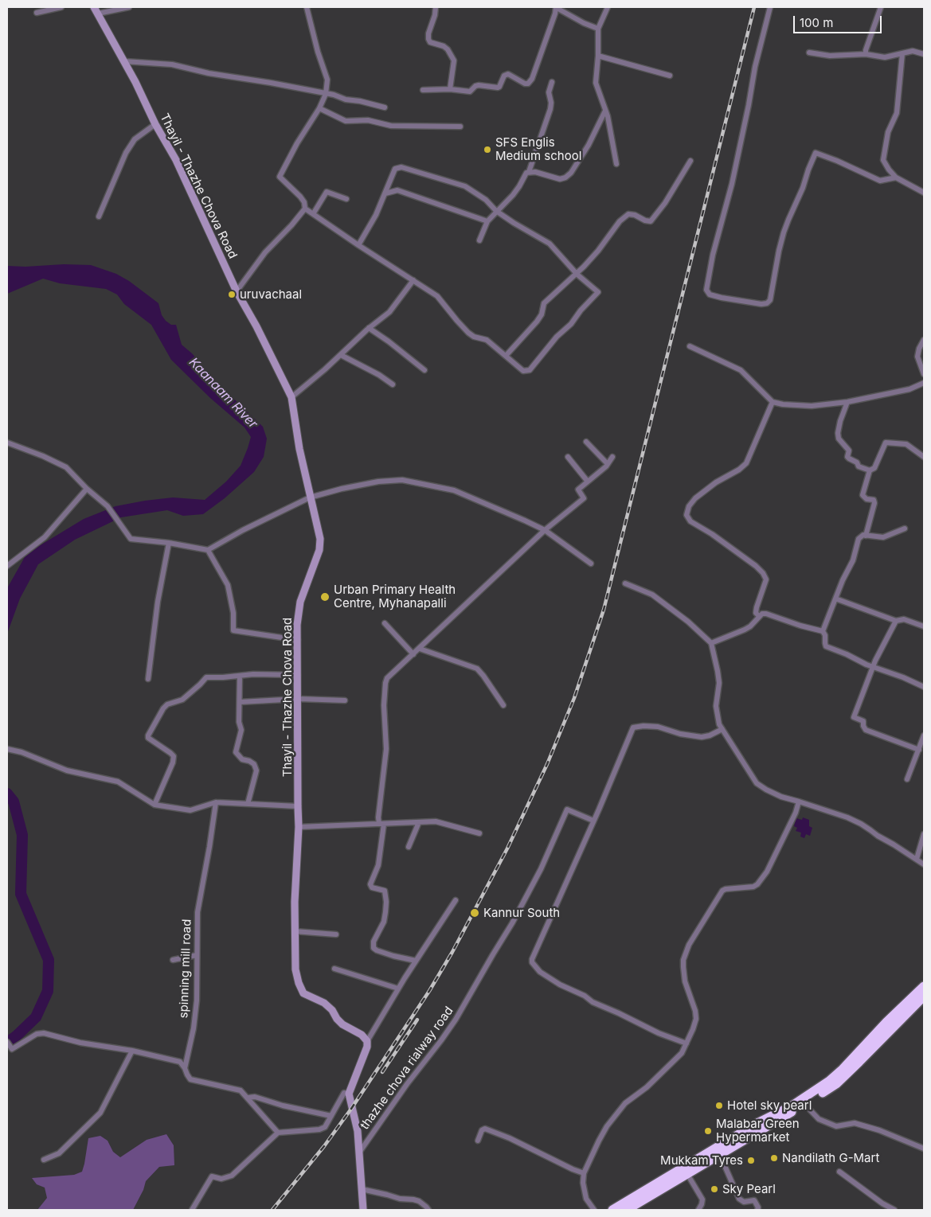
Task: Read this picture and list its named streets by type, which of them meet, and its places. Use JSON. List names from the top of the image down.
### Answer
{
  "streets": {
    "street": ["Thayil - Thazhe Chova Road", "spinning mill road", "thazhe chova rialway road"]
  },
  "water": ["Kaanaam River"],
  "places": [
    "SFS Englis Medium school",
    "uruvachaal",
    "Urban Primary Health Centre, Myhanapalli",
    "Kannur South",
    "Hotel sky pearl",
    "Malabar Green Hypermarket",
    "Nandilath G-Mart",
    "Mukkam Tyres",
    "Sky Pearl"
  ],
  "scale_bar": "100 m"
}
